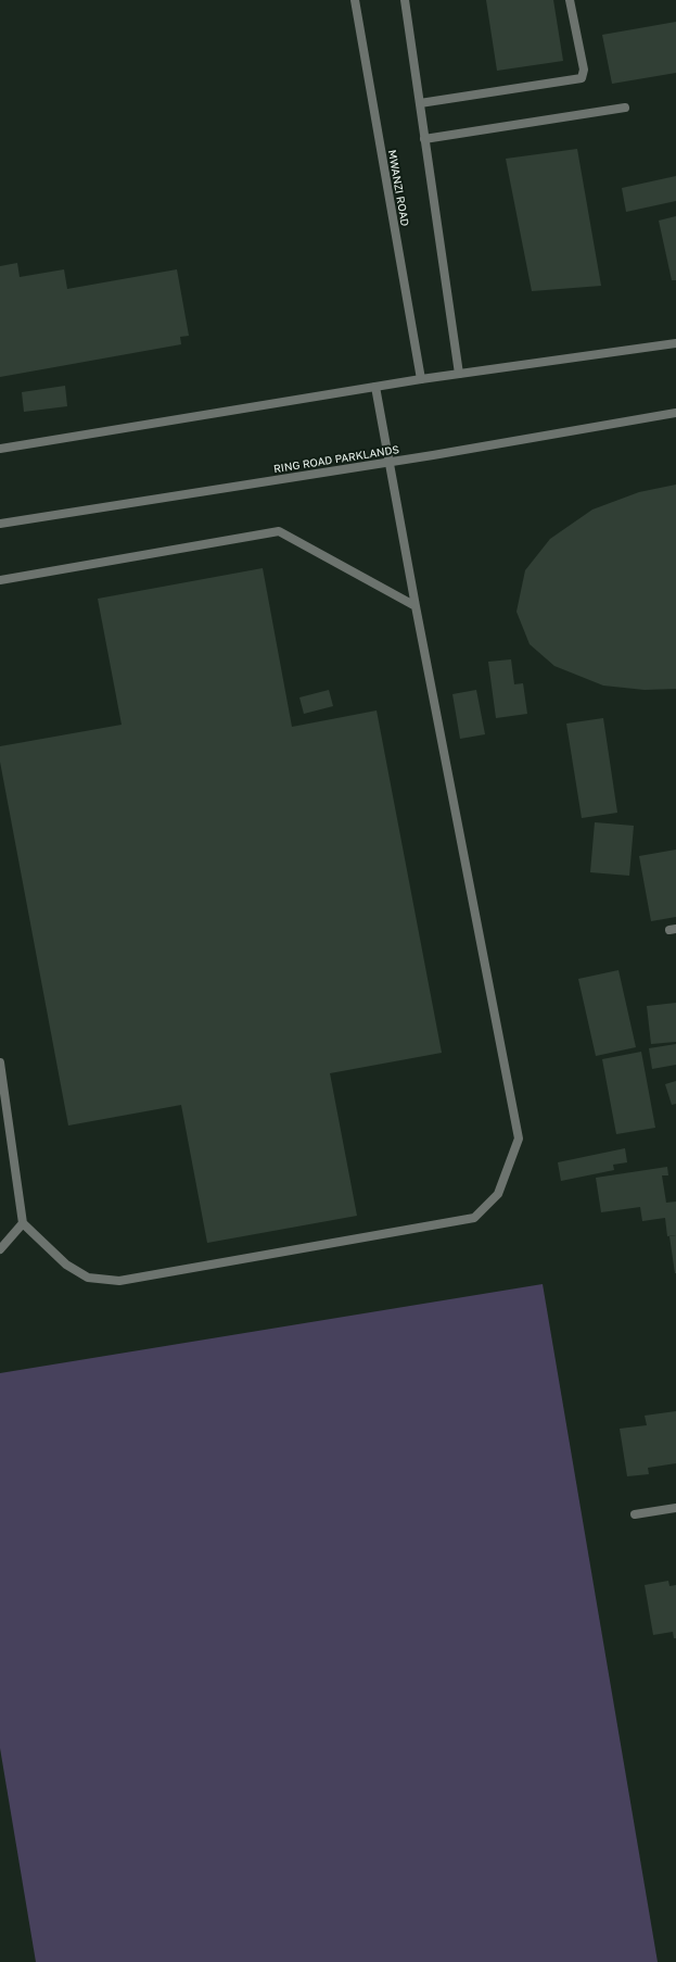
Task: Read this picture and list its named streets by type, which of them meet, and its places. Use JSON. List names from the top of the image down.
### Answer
{
  "streets": {
    "street": ["MWANZI ROAD", "RING ROAD PARKLANDS"]
  }
}
